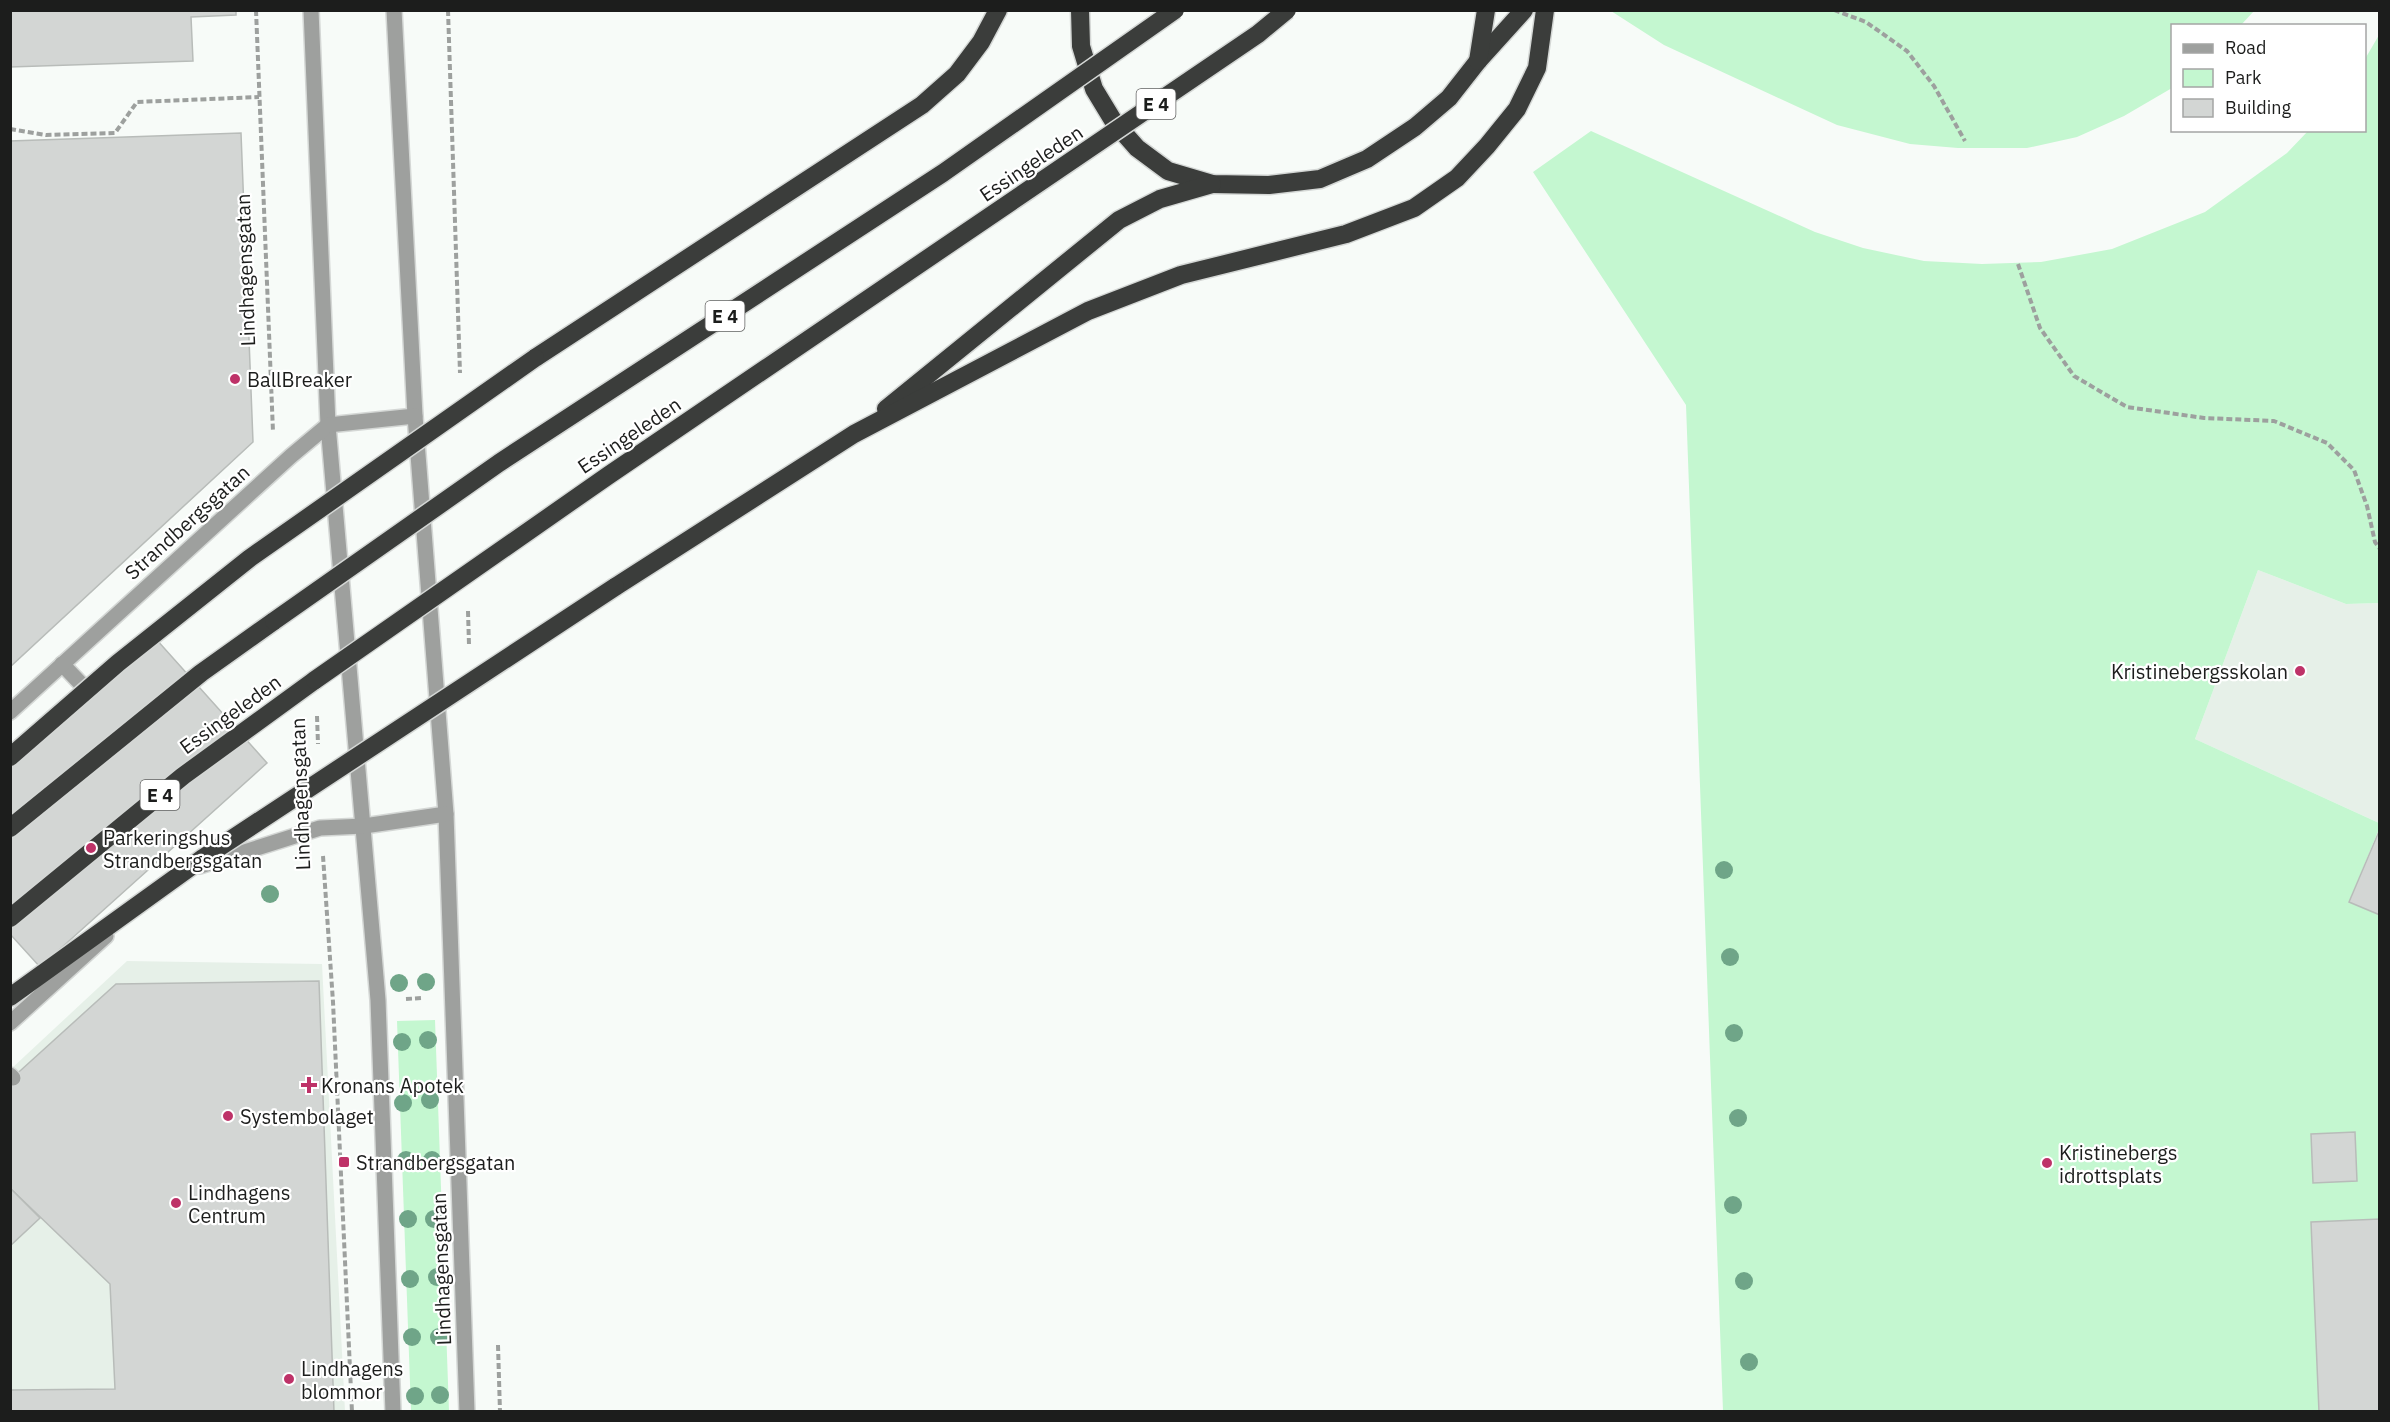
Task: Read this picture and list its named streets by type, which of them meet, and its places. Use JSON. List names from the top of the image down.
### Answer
{
  "streets": {
    "highway": ["E 4", "Essingeleden"],
    "street": ["Lindhagensgatan", "Strandbergsgatan"]
  },
  "crossings": [
    ["Lindhagensgatan", "Strandbergsgatan"]
  ],
  "places": {
    "other": [
      "BallBreaker",
      "Kristinebergsskolan",
      "Parkeringshus Strandbergsgatan",
      "Systembolaget",
      "Kristinebergs idrottsplats",
      "Lindhagens Centrum",
      "Lindhagens blommor"
    ],
    "health": ["Kronans Apotek"],
    "transit": ["Strandbergsgatan"]
  },
  "legend": ["Road", "Park", "Building"]
}
